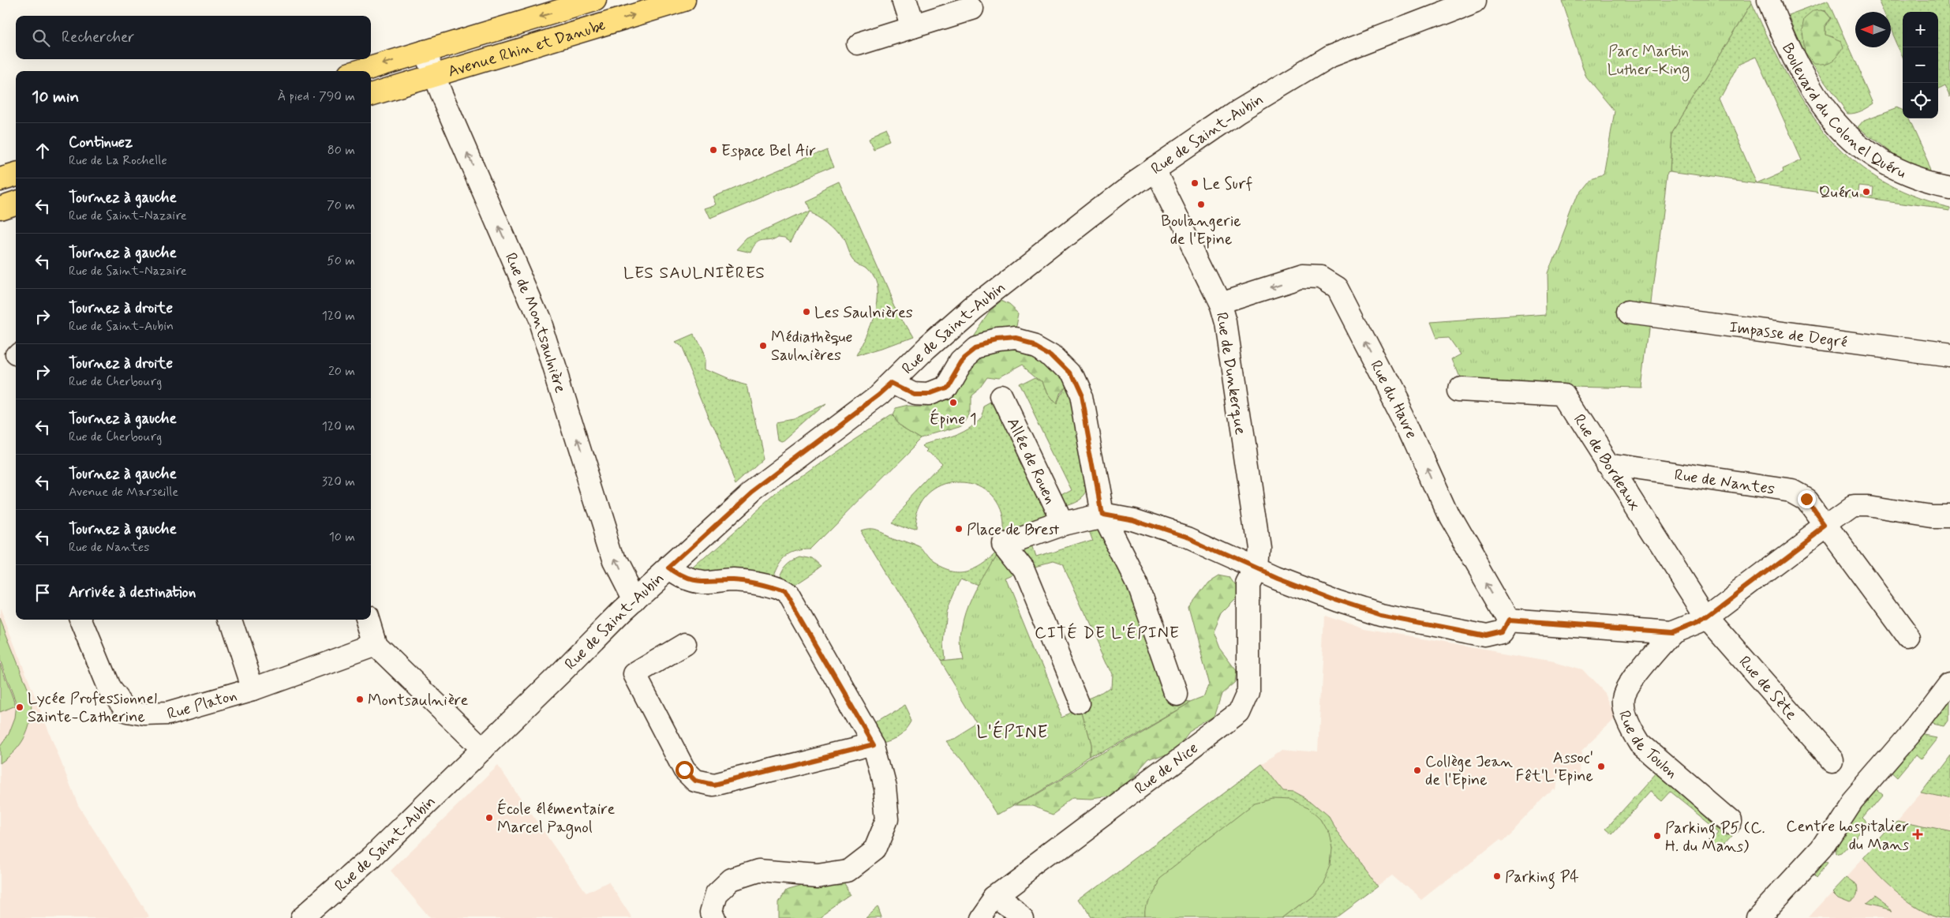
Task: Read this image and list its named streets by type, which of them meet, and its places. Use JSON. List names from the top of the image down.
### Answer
{
  "streets": {
    "main road": ["Avenue Rhin et Danube"],
    "street": [
      "Boulevard du Colonel Quéru",
      "Rue de Saint-Aubin",
      "Rue de Montsaulnière",
      "Impasse de Degré",
      "Rue de Dunkerque",
      "Rue du Havre",
      "Allée de Rouen",
      "Rue de Bordeaux",
      "Rue de Nantes",
      "Rue de Sète",
      "Rue Platon",
      "Rue de Toulon",
      "Rue de Nice"
    ]
  },
  "crossings": [
    ["Avenue Rhin et Danube", "Rue de Montsaulnière"],
    ["Rue de Saint-Aubin", "Rue de Montsaulnière"],
    ["Rue de Saint-Aubin", "Rue de Dunkerque"],
    ["Rue de Dunkerque", "Rue du Havre"],
    ["Rue de Dunkerque", "Rue de Nice"],
    ["Rue de Bordeaux", "Rue de Nantes"],
    ["Rue de Bordeaux", "Rue de Sète"]
  ],
  "one_way": ["Rue de Montsaulnière", "Rue du Havre"],
  "districts": ["LES SAULNIÈRES", "CITÉ DE L'ÉPINE", "L'ÉPINE"],
  "parks": ["Parc Martin Luther-King"],
  "places": {
    "other": [
      "Espace Bel Air",
      "Le Surf",
      "Quéru",
      "Boulangerie de l'Epine",
      "Les Saulnières",
      "Médiathèque Saulnières",
      "Épine 1",
      "Place de Brest",
      "Montsaulnière",
      "Lycée Professionnel Sainte-Catherine",
      "Assoc' Fêt'L'Epine",
      "Collège Jean de l'Epine",
      "École élémentaire Marcel Pagnol",
      "Parking P5 (C. H. du Mans)",
      "Parking P4"
    ],
    "health": ["Centre hospitalier du Mans"]
  },
  "north": "left",
  "page": {
    "map_buttons": ["+", "−"],
    "search": "Rechercher",
    "heading": ["10 min", "À pied · 790 m"],
    "list": [
      ["Continuez", "Rue de La Rochelle", "80 m"],
      ["Tournez à gauche", "Rue de Saint-Nazaire", "70 m"],
      ["Tournez à gauche", "Rue de Saint-Nazaire", "50 m"],
      ["Tournez à droite", "Rue de Saint-Aubin", "120 m"],
      ["Tournez à droite", "Rue de Cherbourg", "20 m"],
      ["Tournez à gauche", "Rue de Cherbourg", "120 m"],
      ["Tournez à gauche", "Avenue de Marseille", "320 m"],
      ["Tournez à gauche", "Rue de Nantes", "10 m"],
      "Arrivée à destination"
    ]
  }
}
